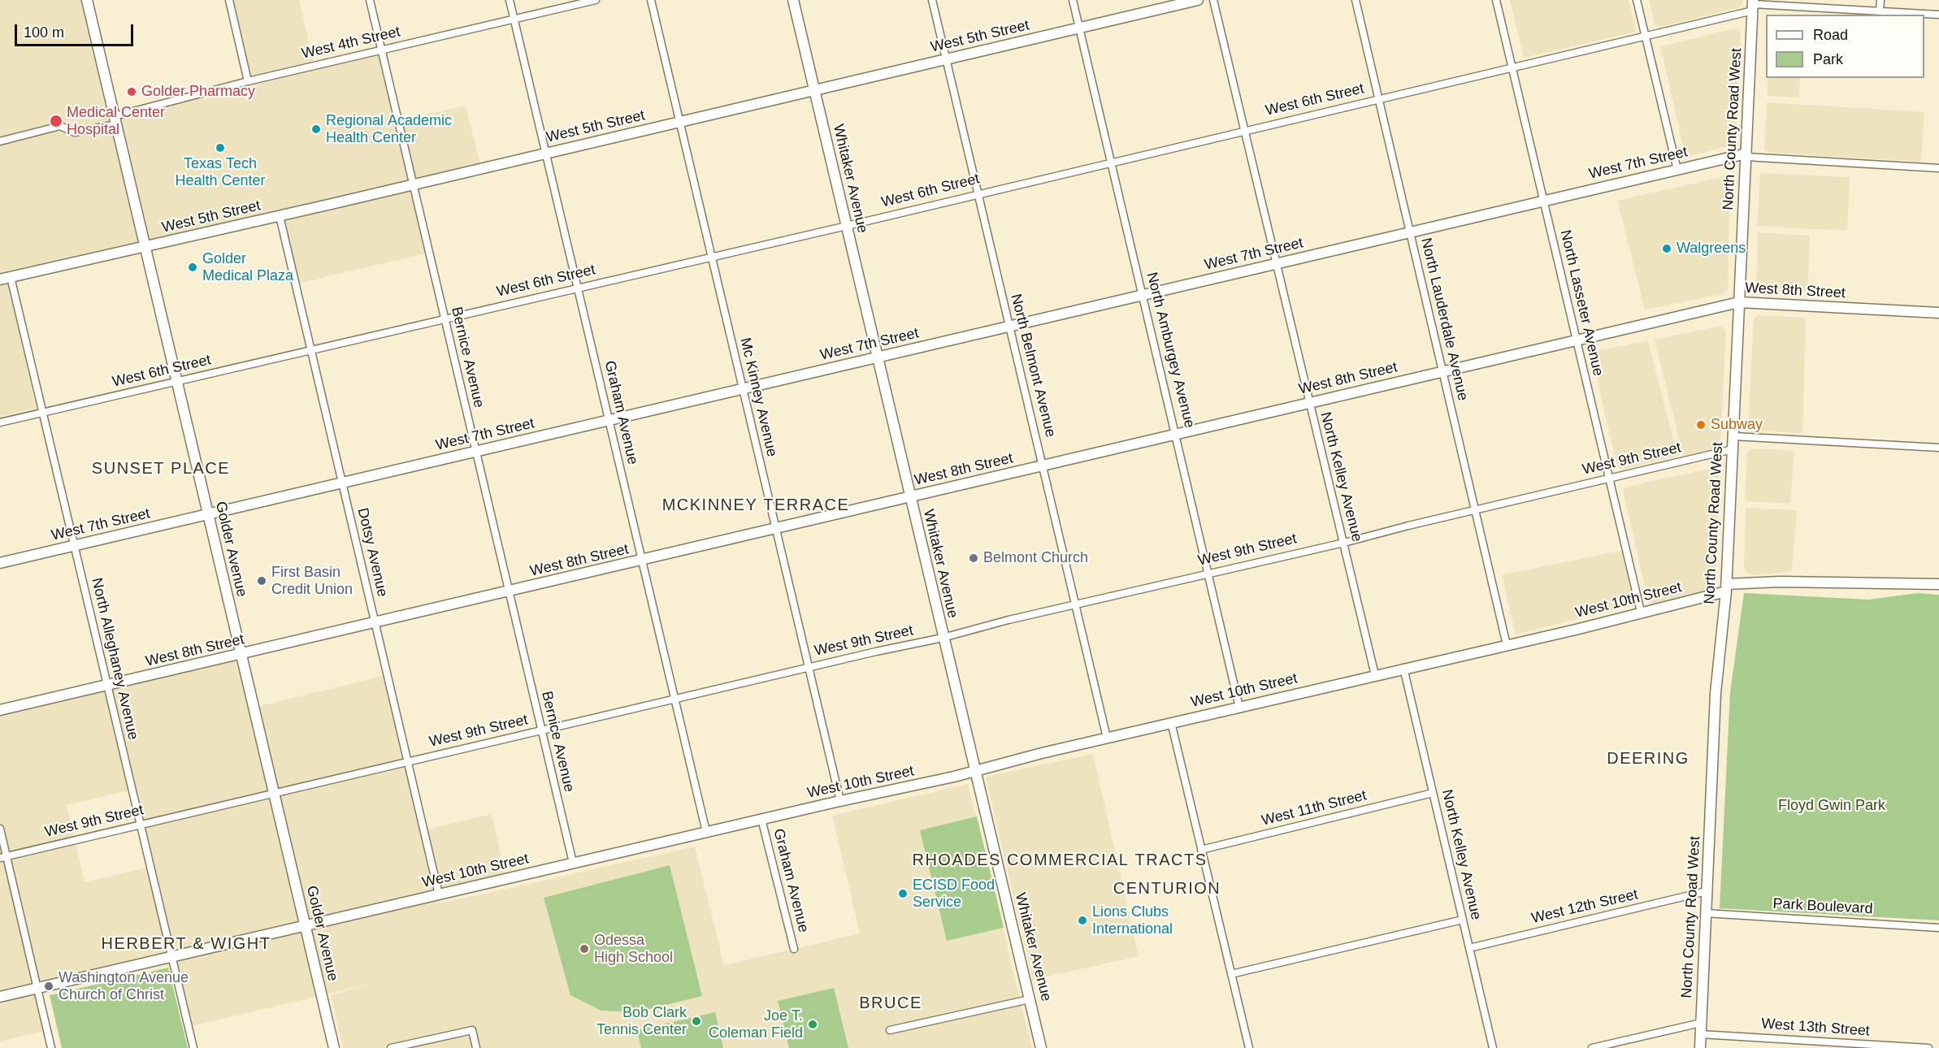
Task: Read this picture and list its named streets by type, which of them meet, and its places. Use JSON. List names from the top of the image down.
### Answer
{
  "streets": {
    "street": [
      "West 5th Street",
      "West 4th Street",
      "West 6th Street",
      "North County Road West",
      "West 7th Street",
      "Whitaker Avenue",
      "West 8th Street",
      "North Lasseter Avenue",
      "North Lauderdale Avenue",
      "North Amburgey Avenue",
      "Bernice Avenue",
      "North Belmont Avenue",
      "Mc Kinney Avenue",
      "Graham Avenue",
      "West 9th Street",
      "North Kelley Avenue",
      "Golder Avenue",
      "Dotsy Avenue",
      "West 10th Street",
      "North Alleghaney Avenue",
      "West 11th Street",
      "West 12th Street",
      "Park Boulevard",
      "West 13th Street"
    ]
  },
  "crossings": [
    ["West 5th Street", "Whitaker Avenue"],
    ["West 5th Street", "North Amburgey Avenue"],
    ["West 5th Street", "Bernice Avenue"],
    ["West 5th Street", "North Belmont Avenue"],
    ["West 5th Street", "Mc Kinney Avenue"],
    ["West 5th Street", "Graham Avenue"],
    ["West 5th Street", "Golder Avenue"],
    ["West 5th Street", "Dotsy Avenue"],
    ["West 5th Street", "North Alleghaney Avenue"],
    ["West 4th Street", "Bernice Avenue"],
    ["West 4th Street", "Graham Avenue"],
    ["West 4th Street", "Golder Avenue"],
    ["West 6th Street", "North County Road West"],
    ["West 6th Street", "Whitaker Avenue"],
    ["West 6th Street", "North Lasseter Avenue"],
    ["West 6th Street", "North Lauderdale Avenue"],
    ["West 6th Street", "North Amburgey Avenue"],
    ["West 6th Street", "Bernice Avenue"],
    ["West 6th Street", "North Belmont Avenue"],
    ["West 6th Street", "Mc Kinney Avenue"],
    ["West 6th Street", "Graham Avenue"],
    ["West 6th Street", "North Kelley Avenue"],
    ["West 6th Street", "Golder Avenue"],
    ["West 6th Street", "Dotsy Avenue"],
    ["West 6th Street", "North Alleghaney Avenue"],
    ["North County Road West", "West 7th Street"],
    ["North County Road West", "West 8th Street"],
    ["North County Road West", "West 9th Street"],
    ["North County Road West", "West 10th Street"],
    ["North County Road West", "West 12th Street"],
    ["North County Road West", "Park Boulevard"],
    ["North County Road West", "West 13th Street"],
    ["West 7th Street", "Whitaker Avenue"],
    ["West 7th Street", "North Lasseter Avenue"],
    ["West 7th Street", "North Lauderdale Avenue"],
    ["West 7th Street", "North Amburgey Avenue"],
    ["West 7th Street", "Bernice Avenue"],
    ["West 7th Street", "North Belmont Avenue"],
    ["West 7th Street", "Mc Kinney Avenue"],
    ["West 7th Street", "Graham Avenue"],
    ["West 7th Street", "North Kelley Avenue"],
    ["West 7th Street", "Golder Avenue"],
    ["West 7th Street", "Dotsy Avenue"],
    ["West 7th Street", "North Alleghaney Avenue"],
    ["Whitaker Avenue", "West 8th Street"],
    ["Whitaker Avenue", "West 9th Street"],
    ["Whitaker Avenue", "West 10th Street"],
    ["West 8th Street", "North Lasseter Avenue"],
    ["West 8th Street", "North Lauderdale Avenue"],
    ["West 8th Street", "North Amburgey Avenue"],
    ["West 8th Street", "Bernice Avenue"],
    ["West 8th Street", "North Belmont Avenue"],
    ["West 8th Street", "Mc Kinney Avenue"],
    ["West 8th Street", "Graham Avenue"],
    ["West 8th Street", "North Kelley Avenue"],
    ["West 8th Street", "Golder Avenue"],
    ["West 8th Street", "Dotsy Avenue"],
    ["West 8th Street", "North Alleghaney Avenue"],
    ["North Lasseter Avenue", "West 9th Street"],
    ["North Lasseter Avenue", "West 10th Street"],
    ["North Lauderdale Avenue", "West 9th Street"],
    ["North Lauderdale Avenue", "West 10th Street"],
    ["North Amburgey Avenue", "West 9th Street"],
    ["North Amburgey Avenue", "West 10th Street"],
    ["Bernice Avenue", "West 9th Street"],
    ["Bernice Avenue", "West 10th Street"],
    ["North Belmont Avenue", "West 9th Street"],
    ["North Belmont Avenue", "West 10th Street"],
    ["Mc Kinney Avenue", "West 9th Street"],
    ["Mc Kinney Avenue", "West 10th Street"],
    ["Graham Avenue", "West 9th Street"],
    ["Graham Avenue", "West 10th Street"],
    ["West 9th Street", "North Kelley Avenue"],
    ["West 9th Street", "Golder Avenue"],
    ["West 9th Street", "Dotsy Avenue"],
    ["West 9th Street", "North Alleghaney Avenue"],
    ["North Kelley Avenue", "West 10th Street"],
    ["North Kelley Avenue", "West 11th Street"],
    ["North Kelley Avenue", "West 12th Street"],
    ["Golder Avenue", "West 10th Street"],
    ["Dotsy Avenue", "West 10th Street"],
    ["West 10th Street", "North Alleghaney Avenue"]
  ],
  "districts": [
    "SUNSET PLACE",
    "MCKINNEY TERRACE",
    "DEERING",
    "RHOADES COMMERCIAL TRACTS",
    "CENTURION",
    "HERBERT & WIGHT",
    "BRUCE"
  ],
  "parks": ["Floyd Gwin Park"],
  "places": [
    "Golder Pharmacy",
    "Medical Center Hospital",
    "Regional Academic Health Center",
    "Texas Tech Health Center",
    "Walgreens",
    "Golder Medical Plaza",
    "Subway",
    "Belmont Church",
    "First Basin Credit Union",
    "ECISD Food Service",
    "Lions Clubs International",
    "Odessa High School",
    "Washington Avenue Church of Christ",
    "Bob Clark Tennis Center",
    "Joe T. Coleman Field"
  ],
  "legend": ["Road", "Park"],
  "scale_bar": "100 m"
}
